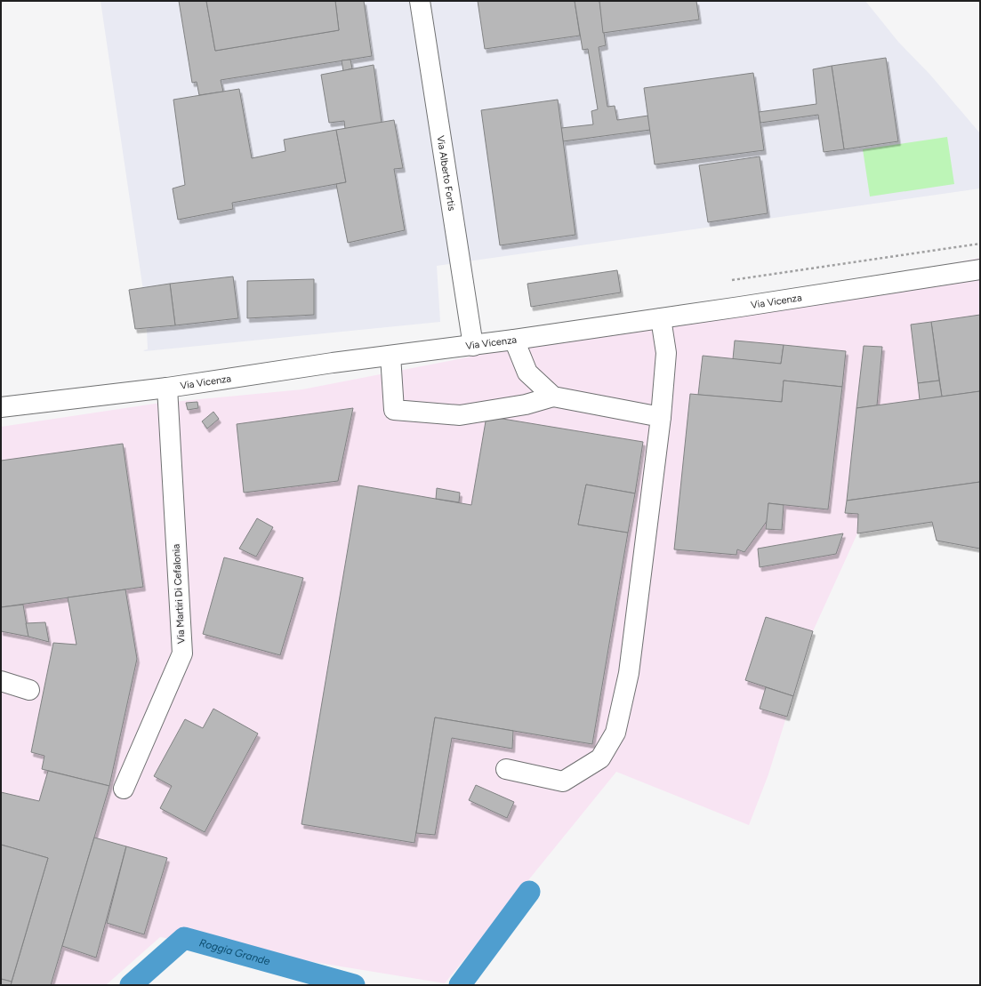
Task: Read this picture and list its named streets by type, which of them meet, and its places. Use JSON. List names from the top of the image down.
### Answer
{
  "streets": {
    "street": ["Via Alberto Fortis", "Via Vicenza", "Via Martiri Di Cefalonia"]
  },
  "crossings": [
    ["Via Alberto Fortis", "Via Vicenza"],
    ["Via Vicenza", "Via Martiri Di Cefalonia"]
  ],
  "water": ["Roggia Grande"]
}
